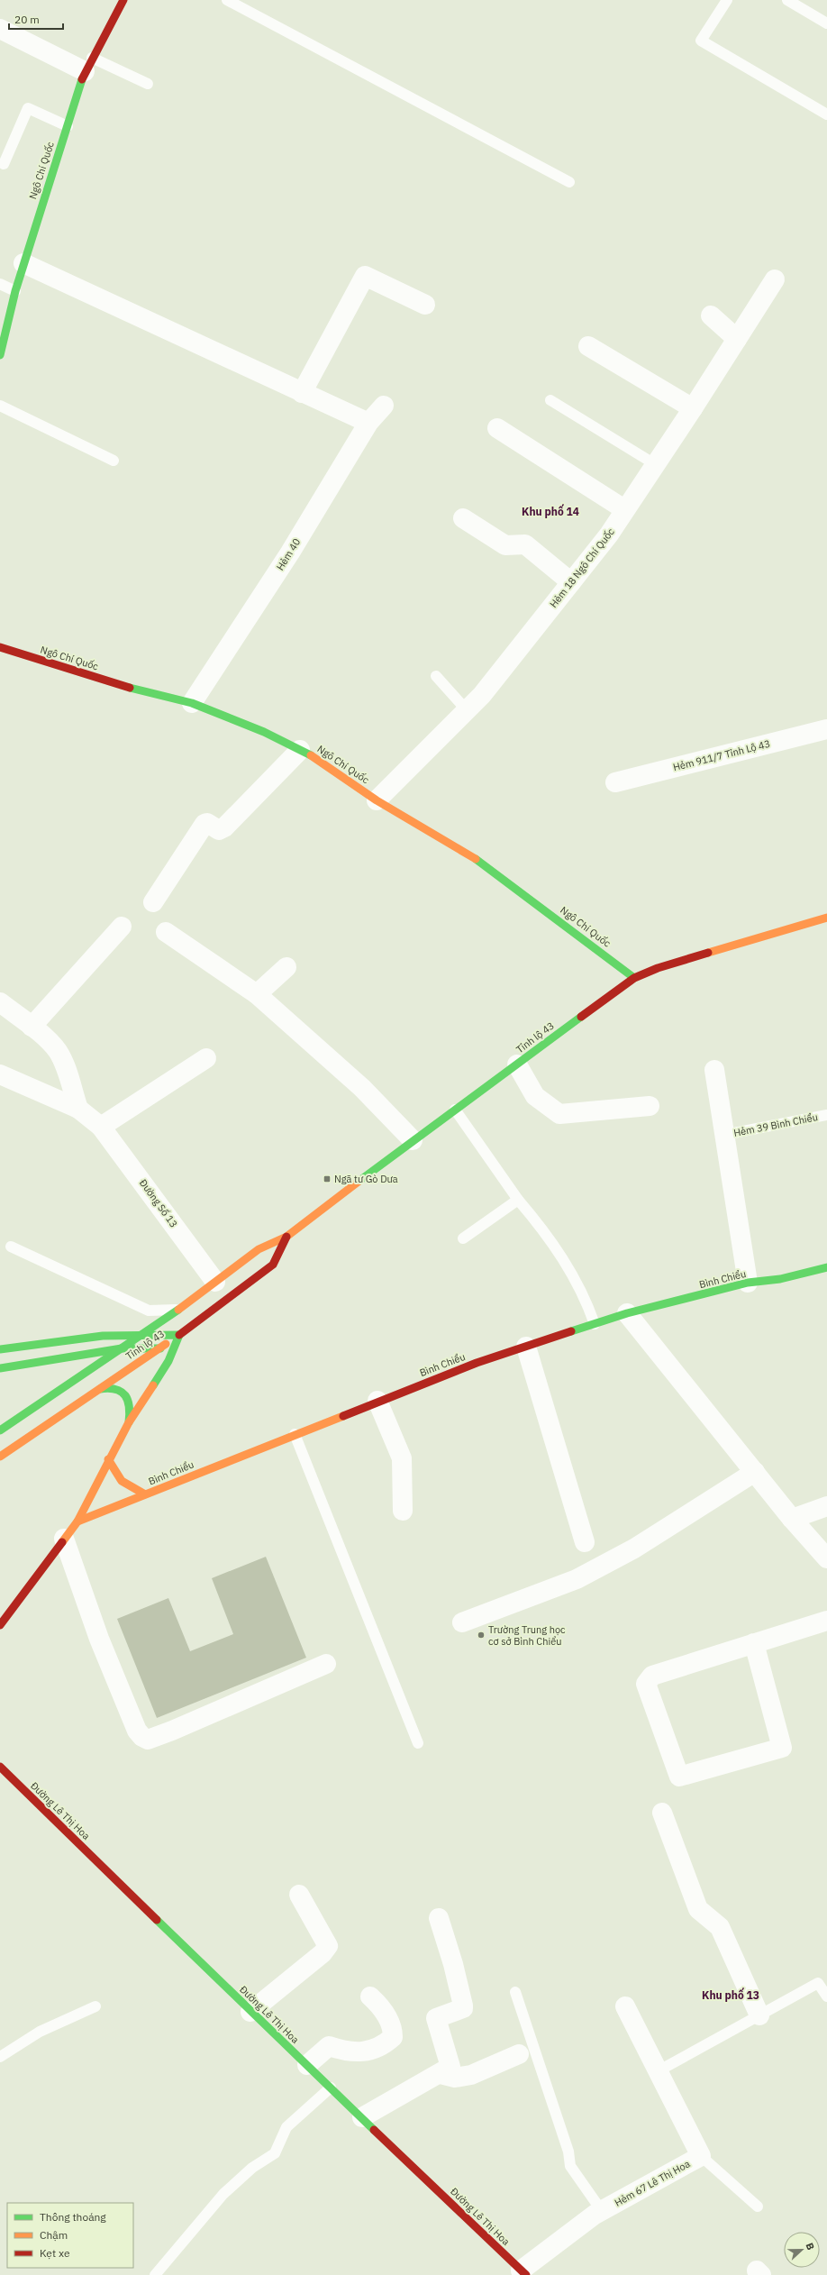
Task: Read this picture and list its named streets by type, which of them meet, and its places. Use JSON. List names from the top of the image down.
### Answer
{
  "streets": {
    "main road": [
      "Ngô Chí Quốc",
      "Tỉnh lộ 43",
      "Bình Chiểu",
      "Đường Lê Thị Hoa"
    ],
    "street": [
      "Hẻm 40",
      "Hẻm 18 Ngô Chí Quốc",
      "Hẻm 911/7 Tỉnh Lộ 43",
      "Đường Số 13",
      "Hẻm 67 Lê Thị Hoa"
    ],
    "lane": ["Hẻm 39 Bình Chiểu"]
  },
  "crossings": [
    ["Ngô Chí Quốc", "Hẻm 40"],
    ["Ngô Chí Quốc", "Hẻm 18 Ngô Chí Quốc"],
    ["Ngô Chí Quốc", "Tỉnh lộ 43"],
    ["Tỉnh lộ 43", "Đường Số 13"],
    ["Đường Lê Thị Hoa", "Hẻm 67 Lê Thị Hoa"]
  ],
  "districts": ["Khu phố 14", "Khu phố 13"],
  "places": {
    "transit": ["Ngã tư Gò Dưa"],
    "other": ["Trường Trung học cơ sở Bình Chiểu"]
  },
  "legend": ["Thông thoáng", "Chậm", "Kẹt xe"],
  "scale_bar": "20 m",
  "north": "right"
}
